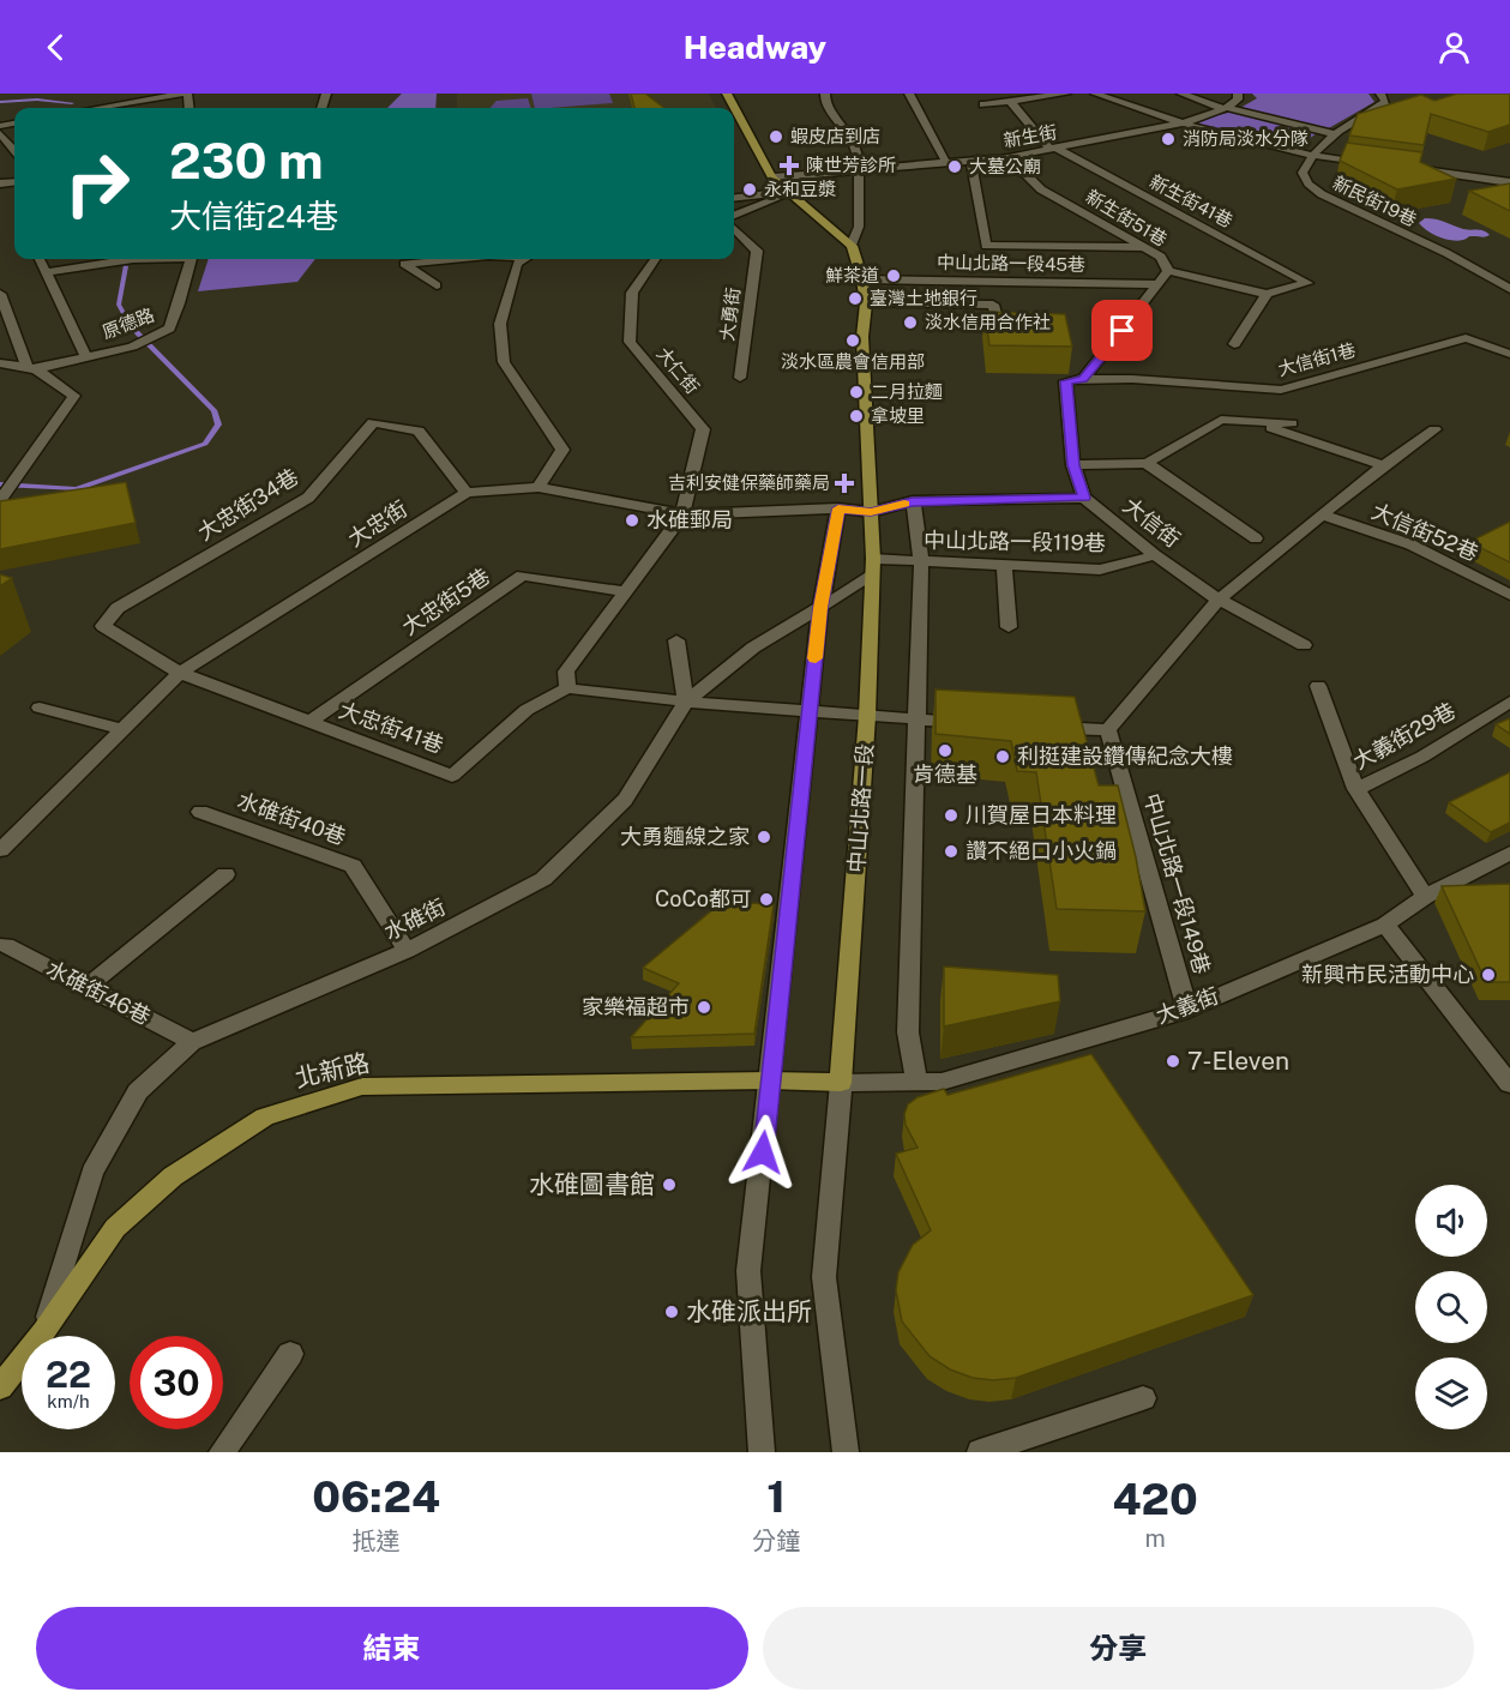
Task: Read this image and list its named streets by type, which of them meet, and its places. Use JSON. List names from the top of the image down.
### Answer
{
  "streets": {
    "main road": ["中山北路一段", "北新路"],
    "street": [
      "新生街",
      "新生街41巷",
      "新民街19巷",
      "新生街51巷",
      "中山北路一段45巷",
      "大勇街",
      "原德路",
      "大信街1巷",
      "大仁街",
      "大忠街34巷",
      "大信街",
      "大忠街",
      "大信街52巷",
      "中山北路一段119巷",
      "大忠街5巷",
      "大忠街41巷",
      "大義街29巷",
      "水碓街40巷",
      "中山北路一段149巷",
      "水碓街",
      "水碓街46巷",
      "大義街"
    ]
  },
  "crossings": [
    ["新生街", "新生街41巷"],
    ["新生街", "新生街51巷"],
    ["新生街51巷", "中山北路一段45巷"],
    ["新生街51巷", "大信街1巷"],
    ["中山北路一段45巷", "中山北路一段"],
    ["大仁街", "大忠街"],
    ["大忠街34巷", "大忠街"],
    ["大忠街34巷", "大忠街41巷"],
    ["大信街", "中山北路一段119巷"],
    ["大忠街", "大忠街41巷"],
    ["大忠街", "中山北路一段"],
    ["中山北路一段119巷", "中山北路一段"],
    ["中山北路一段119巷", "水碓街"],
    ["大忠街5巷", "大忠街41巷"],
    ["大義街29巷", "大義街"],
    ["中山北路一段", "水碓街"],
    ["中山北路一段", "大義街"],
    ["中山北路一段", "北新路"],
    ["水碓街40巷", "水碓街"],
    ["中山北路一段149巷", "大義街"],
    ["水碓街", "水碓街46巷"],
    ["水碓街", "北新路"],
    ["大義街", "北新路"]
  ],
  "places": {
    "other": [
      "蝦皮店到店",
      "消防局淡水分隊",
      "大墓公廟",
      "永和豆漿",
      "鮮茶道",
      "臺灣土地銀行",
      "淡水信用合作社",
      "淡水區農會信用部",
      "二月拉麵",
      "拿坡里",
      "水碓郵局",
      "肯德基",
      "利挺建設鑽傳紀念大樓",
      "川賀屋日本料理",
      "大勇麵線之家",
      "讚不絕口小火鍋",
      "CoCo都可",
      "新興市民活動中心",
      "家樂福超市",
      "7-Eleven",
      "水碓圖書館",
      "水碓派出所"
    ],
    "health": ["陳世芳診所", "吉利安健保藥師藥局"]
  },
  "page": {
    "header": "Headway",
    "turn": ["230 m", "大信街24巷"],
    "speed": "22 km/h",
    "limit": "30",
    "eta": [
      "06:24",
      "抵達",
      "1",
      "分鐘",
      "420",
      "m"
    ],
    "buttons": ["結束", "分享"]
  }
}
